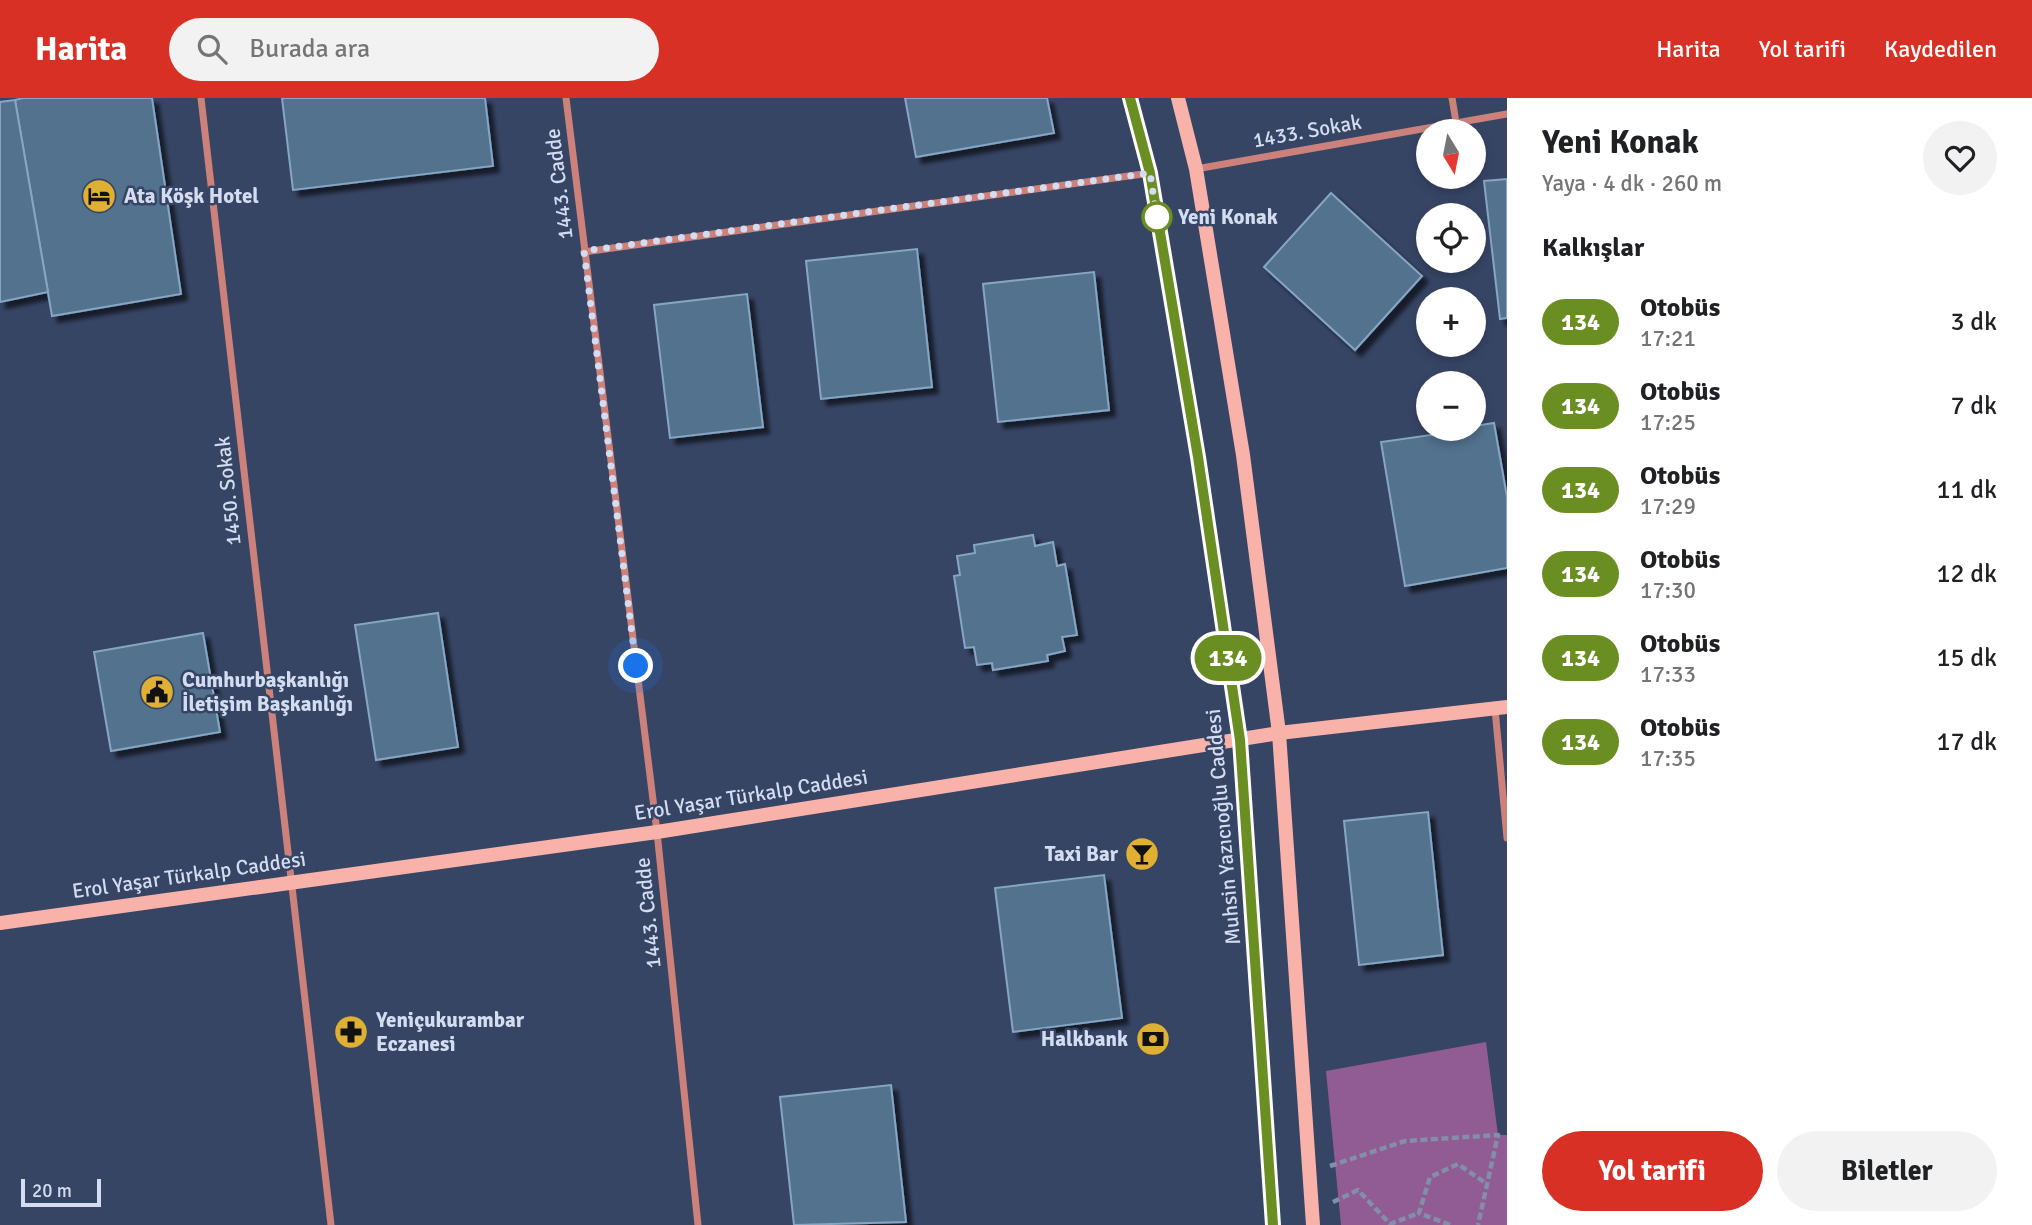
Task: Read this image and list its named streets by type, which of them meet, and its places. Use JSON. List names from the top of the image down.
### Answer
{
  "streets": {
    "main road": ["Erol Yaşar Türkalp Caddesi", "Muhsin Yazıcıoğlu Caddesi"],
    "street": ["1433. Sokak", "1443. Cadde", "1450. Sokak"]
  },
  "crossings": [
    ["1443. Cadde", "Erol Yaşar Türkalp Caddesi"],
    ["1450. Sokak", "Erol Yaşar Türkalp Caddesi"],
    ["Erol Yaşar Türkalp Caddesi", "Muhsin Yazıcıoğlu Caddesi"]
  ],
  "places": {
    "hotel": ["Ata Köşk Hotel"],
    "other": ["Yeni Konak"],
    "public building": ["Cumhurbaşkanlığı İletişim Başkanlığı"],
    "bar": ["Taxi Bar"],
    "pharmacy": ["Yeniçukurambar Eczanesi"],
    "bank": ["Halkbank"]
  },
  "lines": ["bus line 134"],
  "scale_bar": "20 m",
  "north": "bottom",
  "page": {
    "header": "Harita",
    "search": "Burada ara",
    "nav": ["Harita", "Yol tarifi", "Kaydedilen"],
    "on_map": "134",
    "heading": [
      ["Yeni Konak", "Yaya · 4 dk · 260 m"],
      "Kalkışlar"
    ],
    "map_buttons": ["+", "−"],
    "list": [
      {
        "mark": "134",
        "name": "Otobüs",
        "note": "17:21",
        "value": "3 dk"
      },
      {
        "mark": "134",
        "name": "Otobüs",
        "note": "17:25",
        "value": "7 dk"
      },
      {
        "mark": "134",
        "name": "Otobüs",
        "note": "17:29",
        "value": "11 dk"
      },
      {
        "mark": "134",
        "name": "Otobüs",
        "note": "17:30",
        "value": "12 dk"
      },
      {
        "mark": "134",
        "name": "Otobüs",
        "note": "17:33",
        "value": "15 dk"
      },
      {
        "mark": "134",
        "name": "Otobüs",
        "note": "17:35",
        "value": "17 dk"
      }
    ],
    "buttons": ["Yol tarifi", "Biletler"],
    "scale": "20 m"
  }
}
